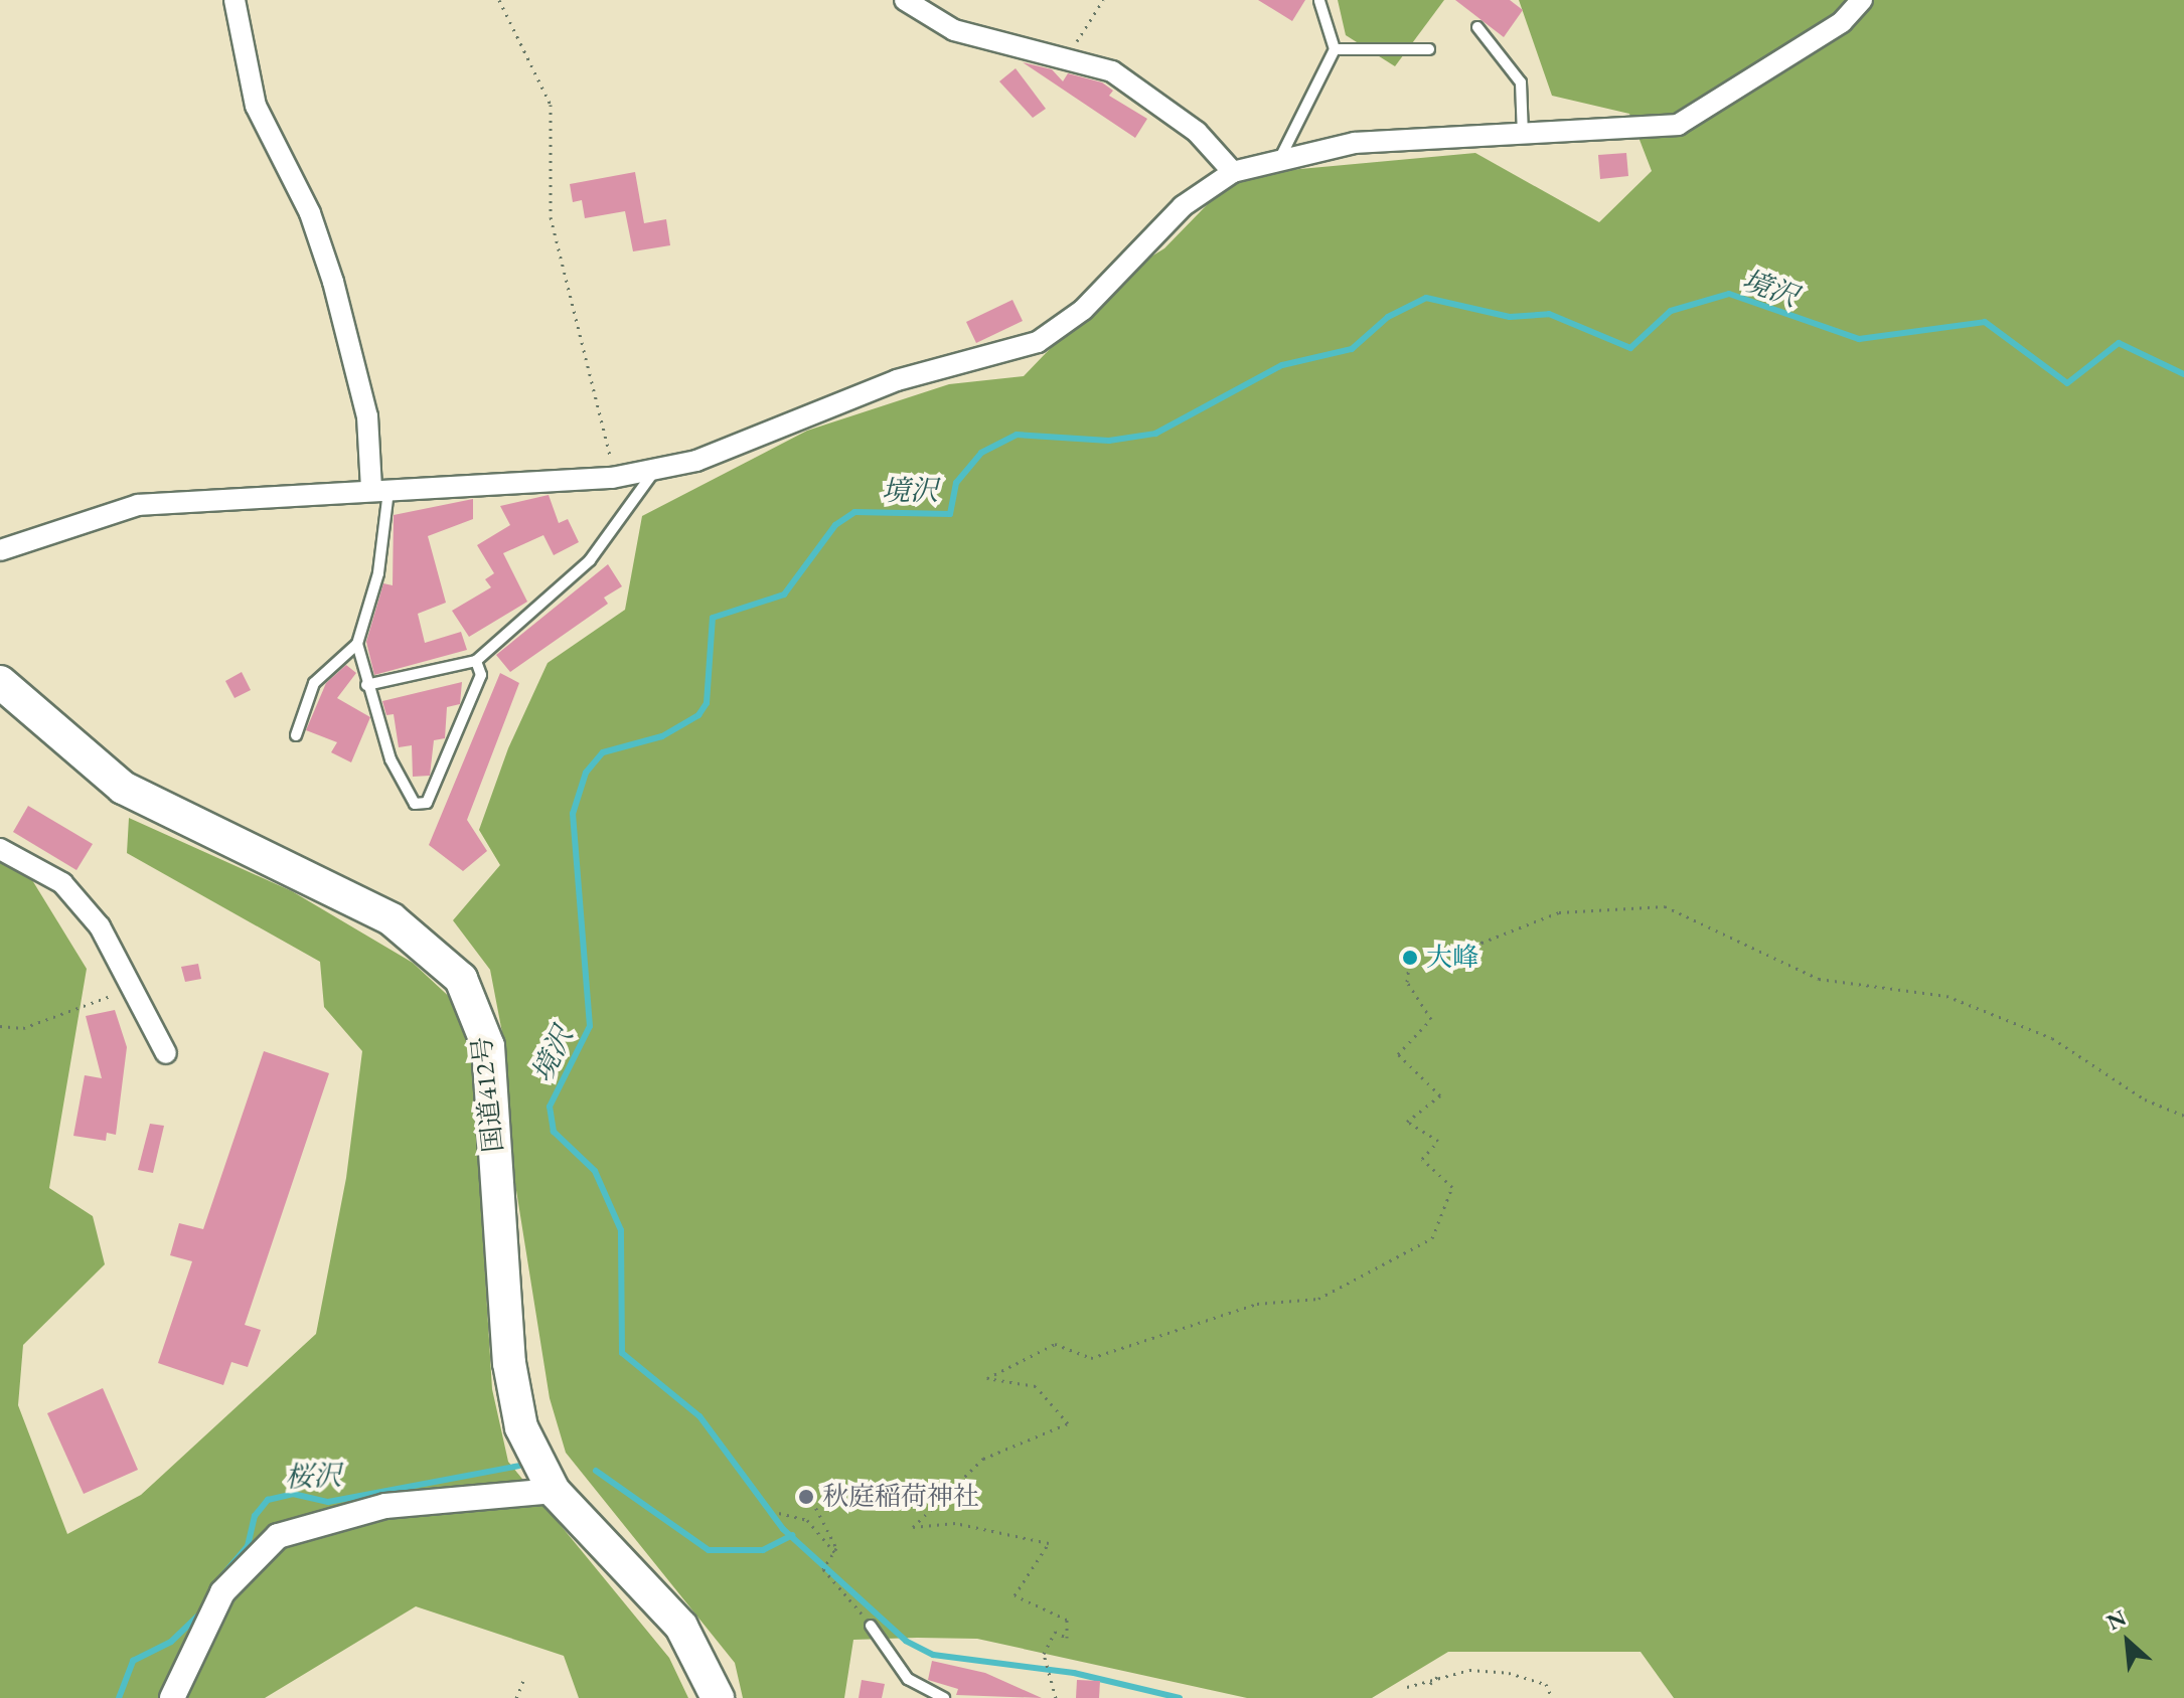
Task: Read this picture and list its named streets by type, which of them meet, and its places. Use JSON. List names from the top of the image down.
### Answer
{
  "streets": {
    "highway": ["国道412号"]
  },
  "water": ["境沢", "桜沢"],
  "places": ["大峰", "秋庭稲荷神社"],
  "north": "top left"
}
